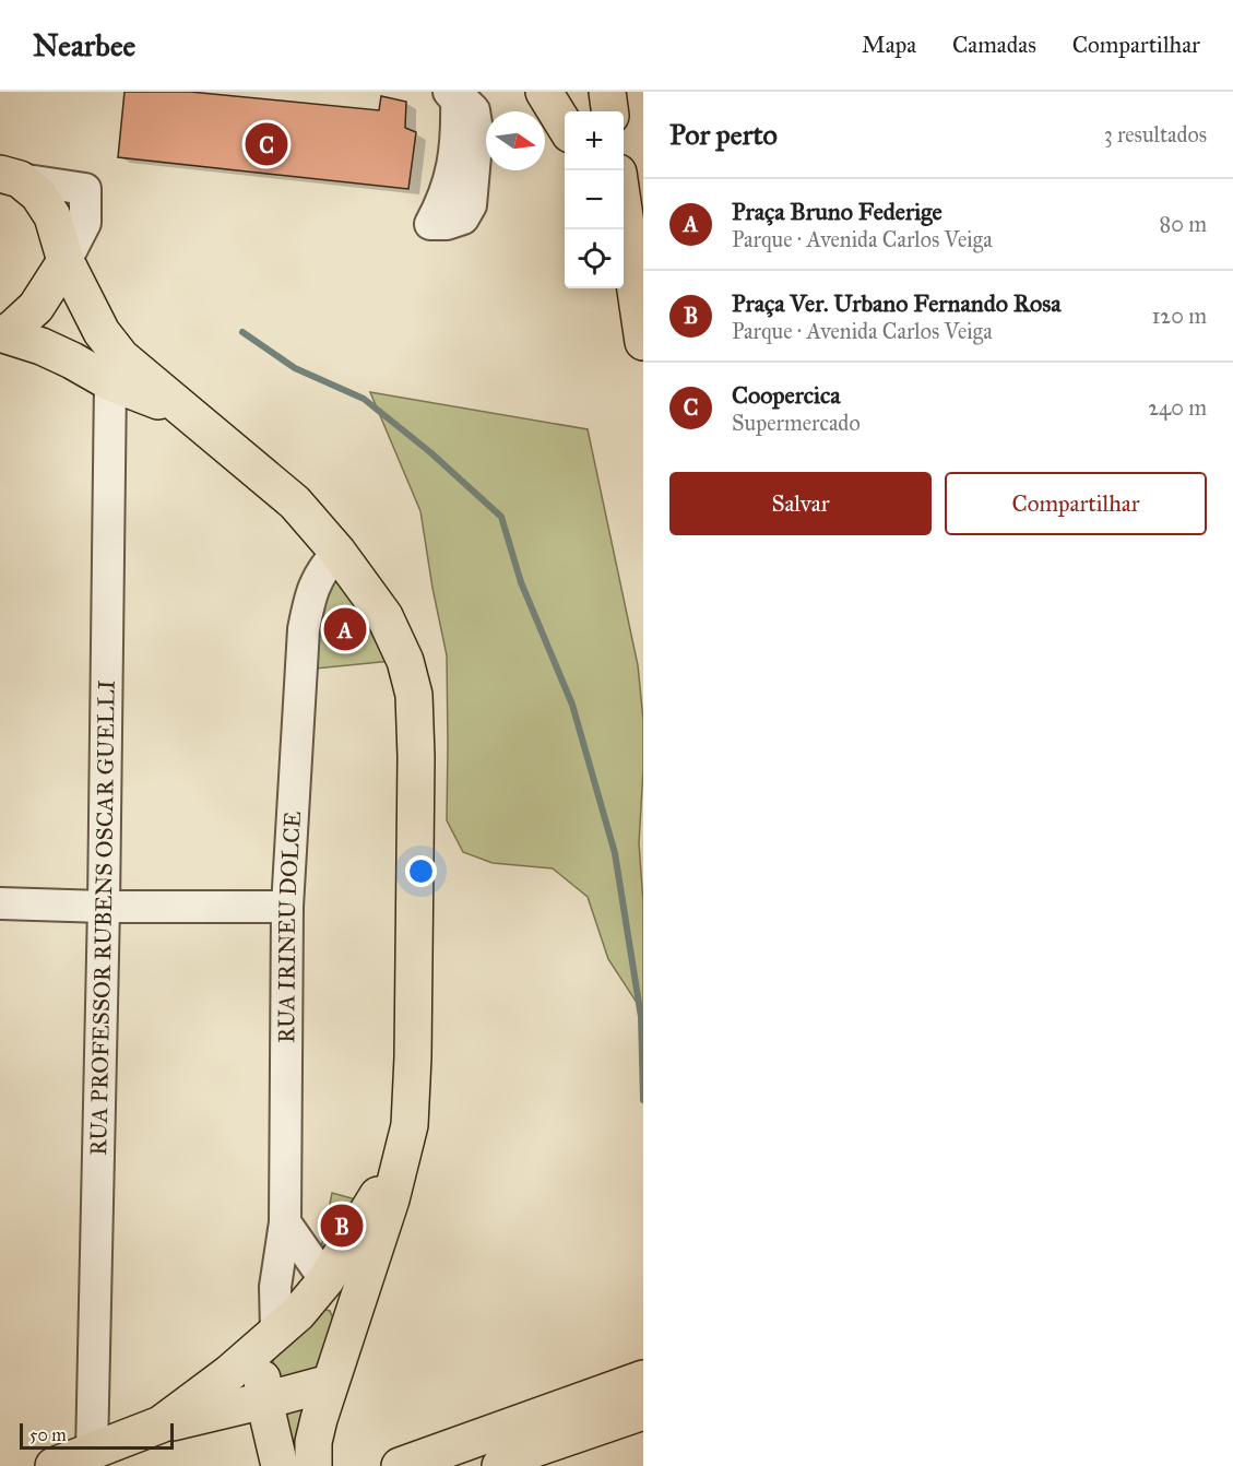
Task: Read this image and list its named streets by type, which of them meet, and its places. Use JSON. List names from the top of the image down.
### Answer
{
  "streets": {
    "street": ["RUA PROFESSOR RUBENS OSCAR GUELLI", "RUA IRINEU DOLCE"]
  },
  "scale_bar": "50 m",
  "north": "right",
  "page": {
    "header": "Nearbee",
    "nav": ["Mapa", "Camadas", "Compartilhar"],
    "heading": ["Por perto", "3 resultados"],
    "map_buttons": ["+", "−"],
    "pins": ["C", "A", "B"],
    "list": [
      {
        "mark": "A",
        "name": "Praça Bruno Federige",
        "note": "Parque · Avenida Carlos Veiga",
        "value": "80 m"
      },
      {
        "mark": "B",
        "name": "Praça Ver. Urbano Fernando Rosa",
        "note": "Parque · Avenida Carlos Veiga",
        "value": "120 m"
      },
      {
        "mark": "C",
        "name": "Coopercica",
        "note": "Supermercado",
        "value": "240 m"
      }
    ],
    "buttons": ["Salvar", "Compartilhar"],
    "scale": "50 m"
  }
}
